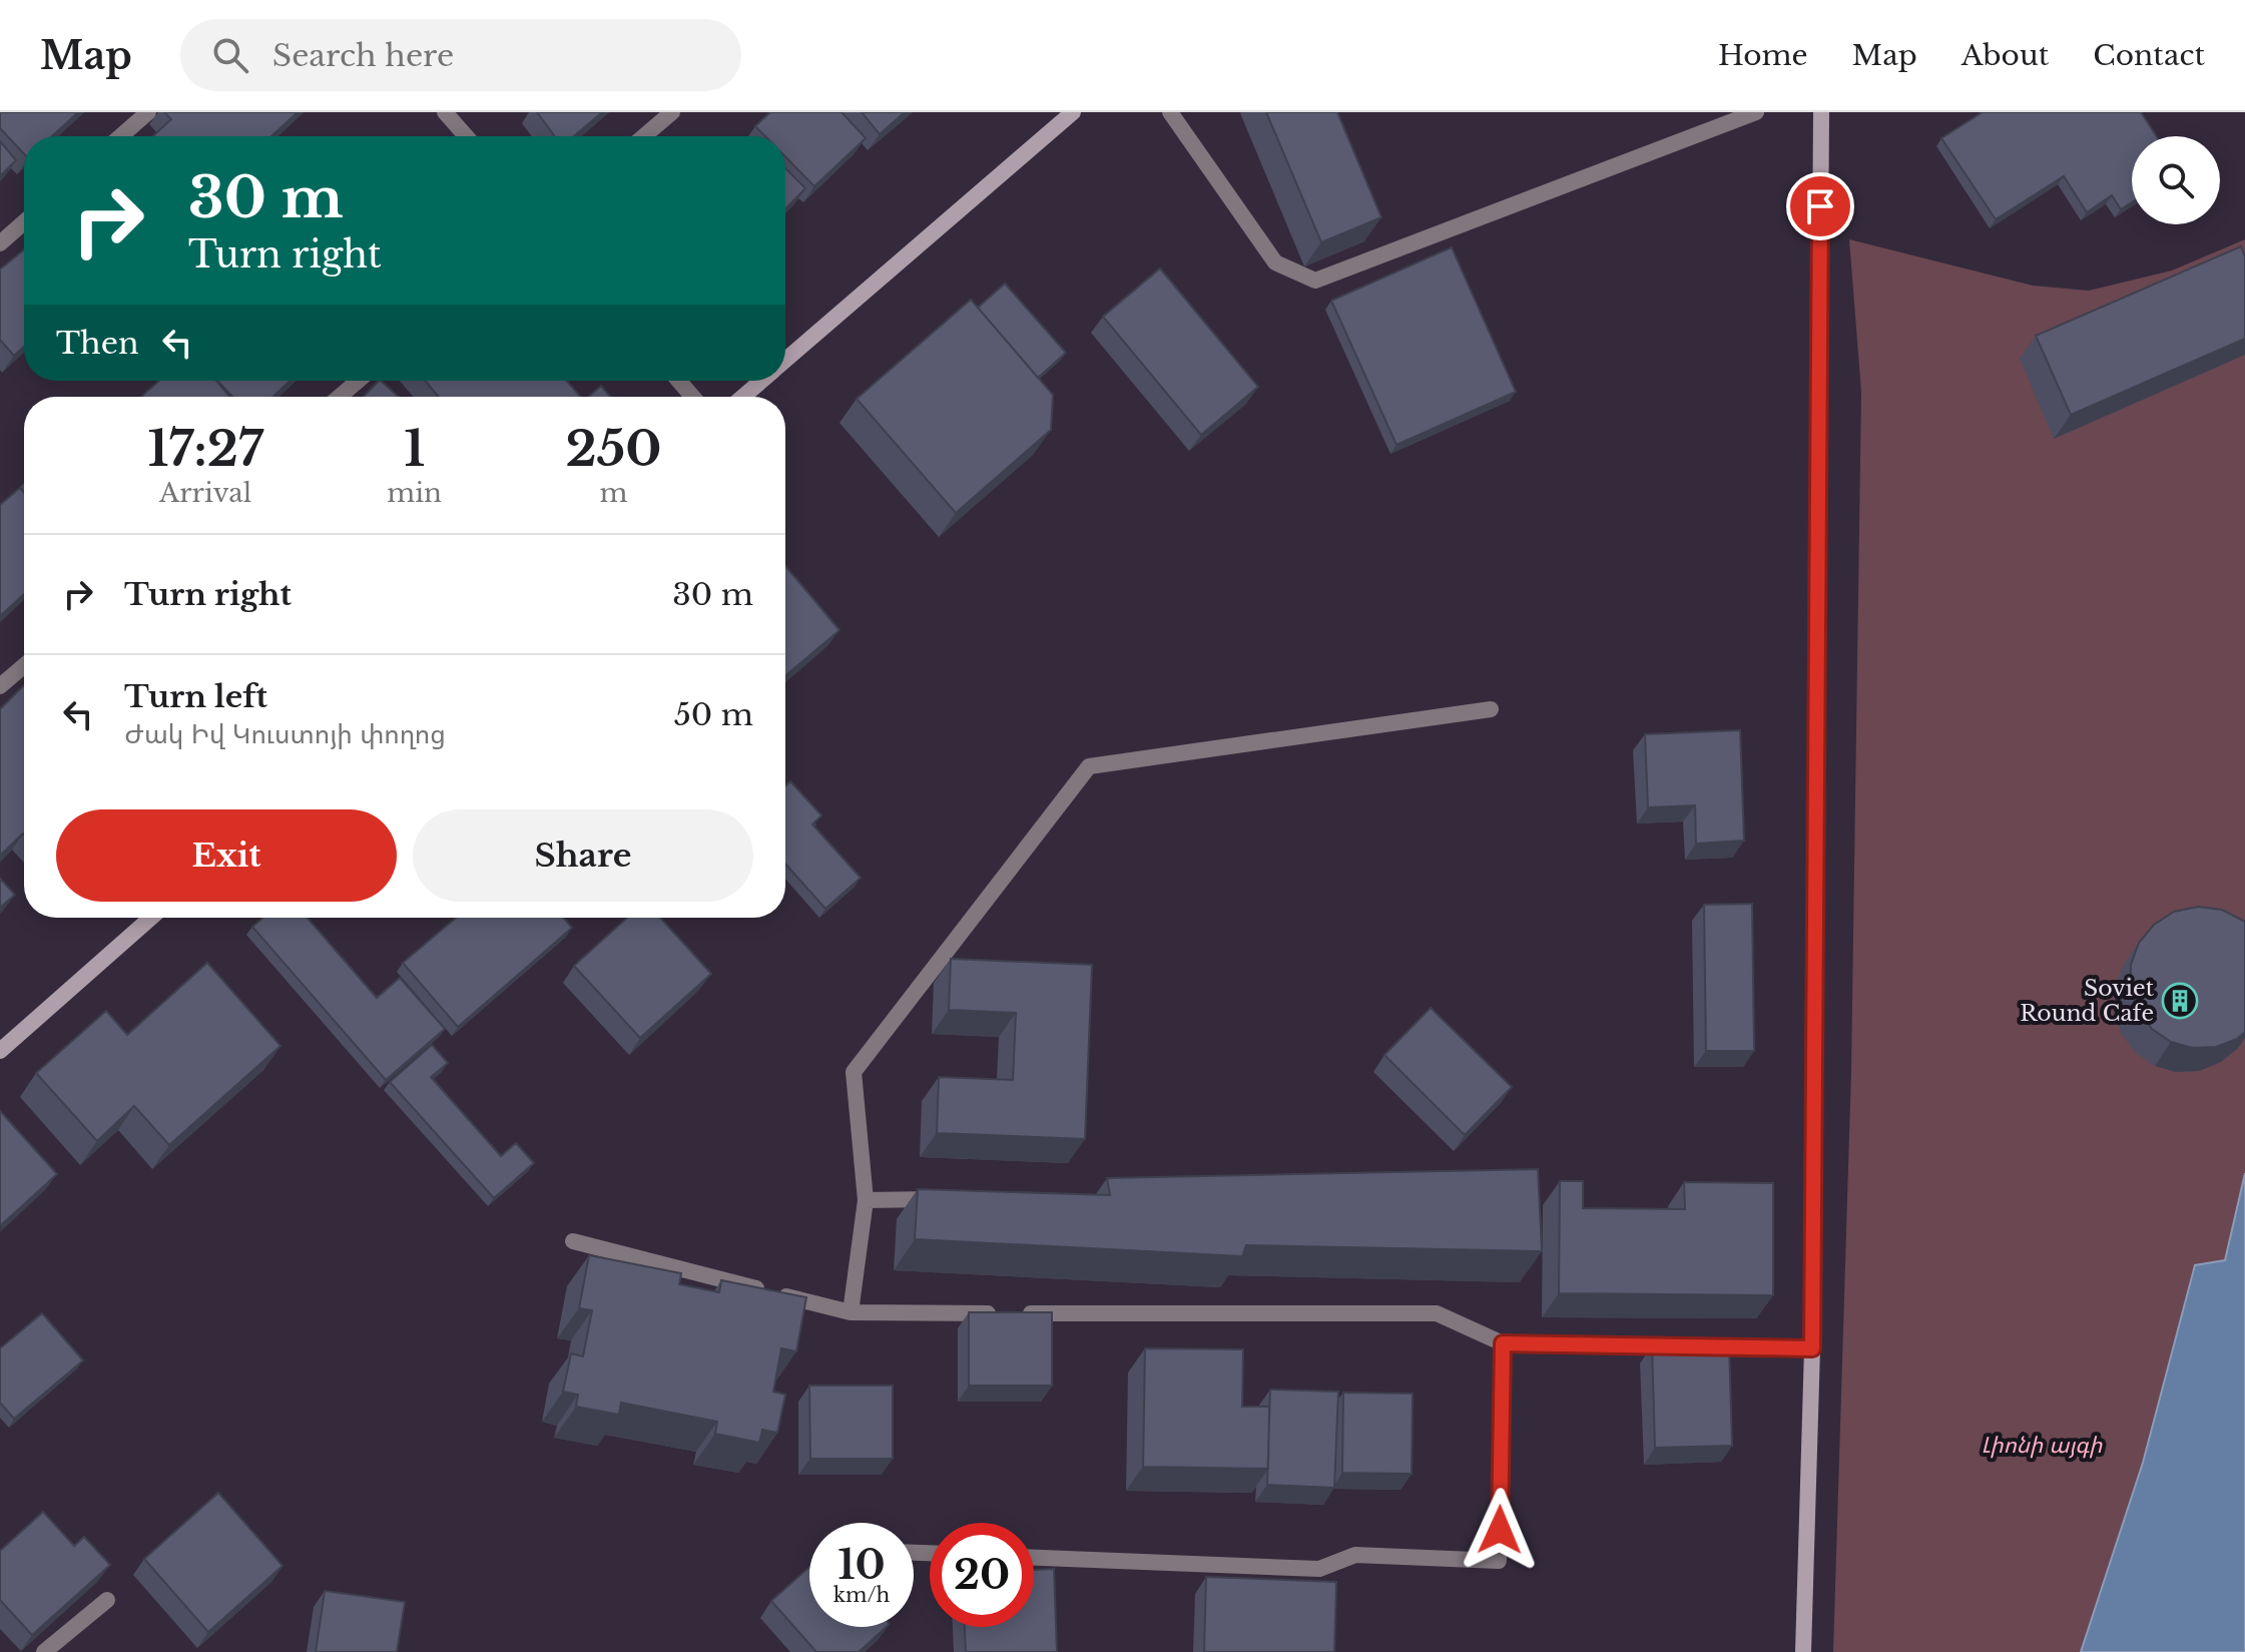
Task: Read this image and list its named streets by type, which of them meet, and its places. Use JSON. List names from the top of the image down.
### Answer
{
  "parks": ["Լիոնի այգի"],
  "places": {
    "building": ["Soviet Round Cafe"]
  },
  "page": {
    "header": "Map",
    "search": "Search here",
    "nav": [
      "Home",
      "Map",
      "About",
      "Contact"
    ],
    "turn": ["30 m", "Turn right"],
    "then": "Then",
    "eta": [
      "17:27",
      "Arrival",
      "1",
      "min",
      "250",
      "m"
    ],
    "list": [
      {
        "name": "Turn right",
        "value": "30 m"
      },
      {
        "name": "Turn left",
        "note": "Ժակ Իվ Կուստոյի փողոց",
        "value": "50 m"
      }
    ],
    "buttons": ["Exit", "Share"],
    "speed": "10 km/h",
    "limit": "20"
  }
}
